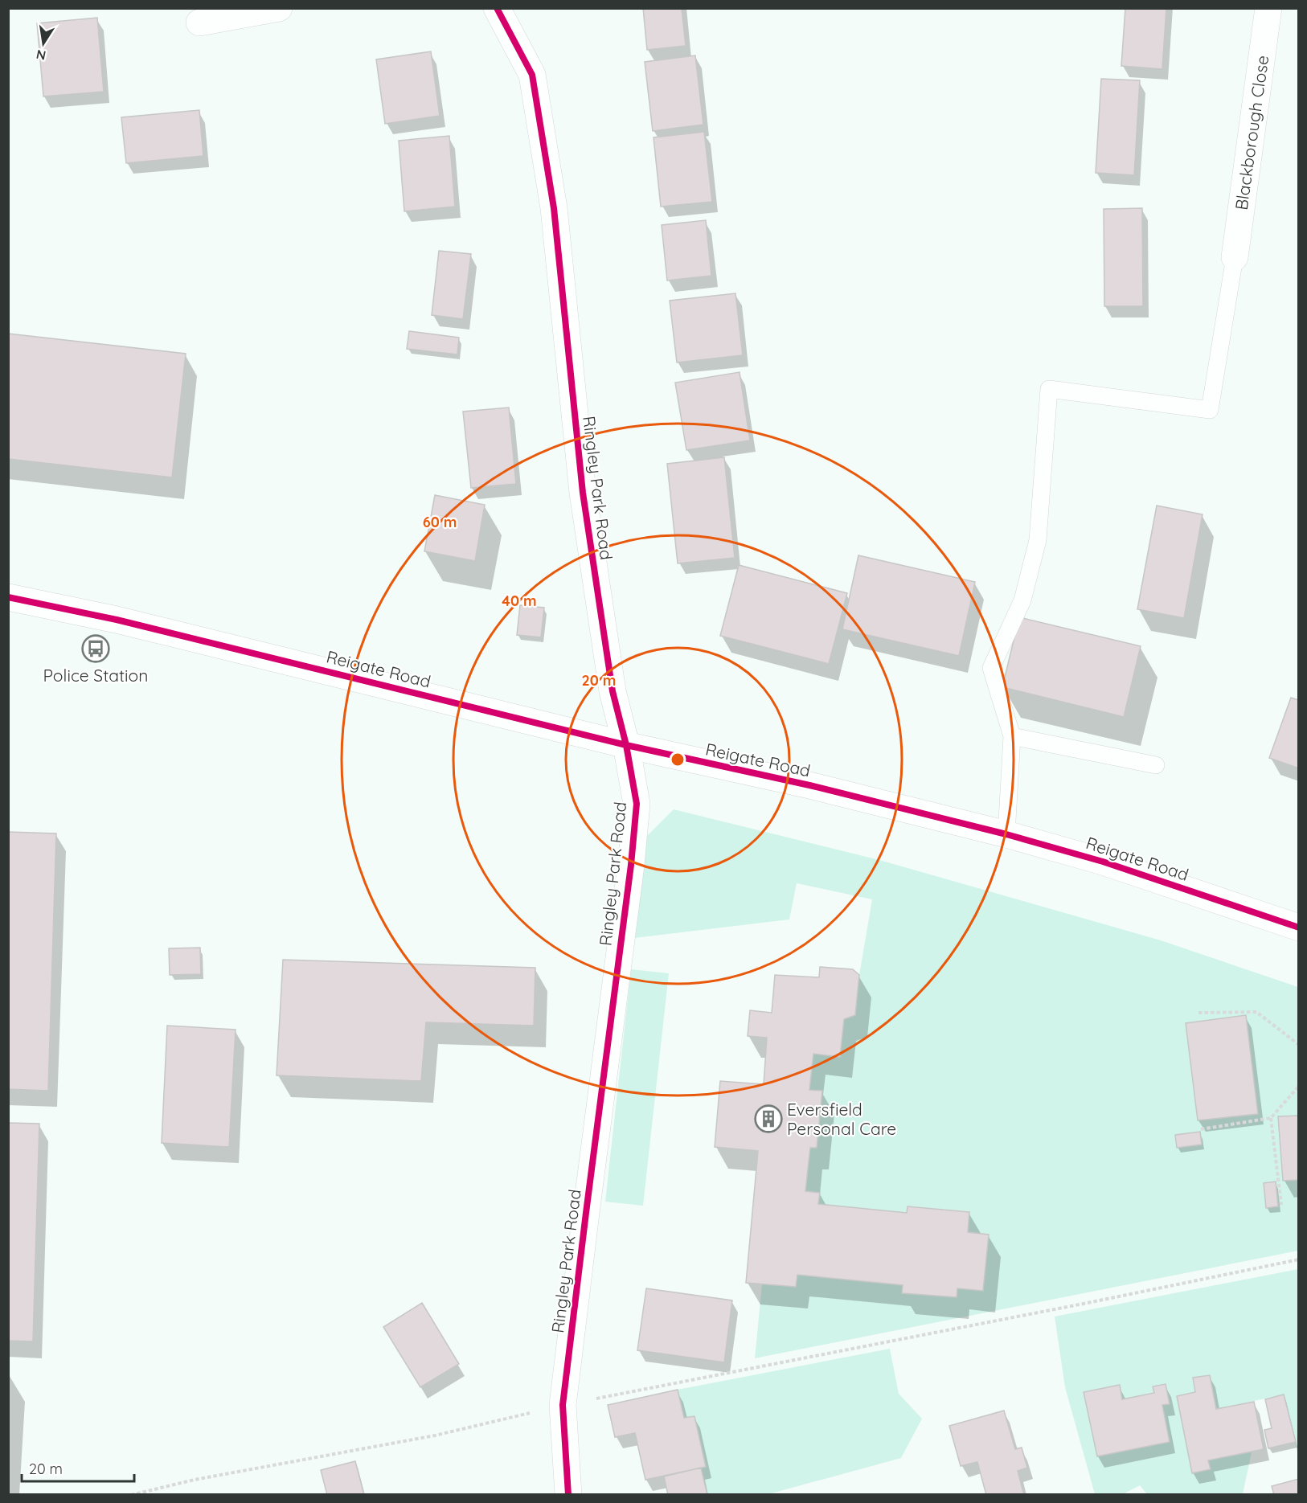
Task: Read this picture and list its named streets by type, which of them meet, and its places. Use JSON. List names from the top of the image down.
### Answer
{
  "streets": {
    "street": ["Blackborough Close", "Ringley Park Road", "Reigate Road"]
  },
  "crossings": [
    ["Ringley Park Road", "Reigate Road"]
  ],
  "places": {
    "bus stop": ["Police Station"],
    "building": ["Eversfield Personal Care"]
  },
  "scale_bar": "20 m",
  "north": "bottom",
  "rings": ["60 m", "40 m", "20 m"]
}
